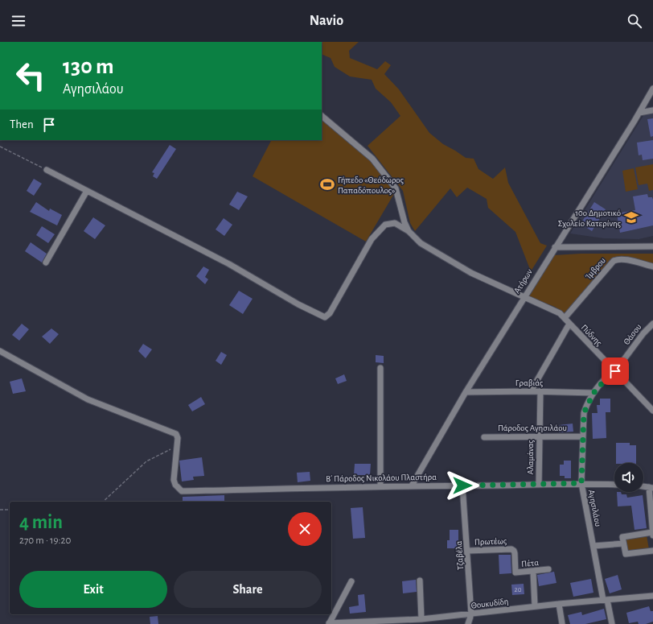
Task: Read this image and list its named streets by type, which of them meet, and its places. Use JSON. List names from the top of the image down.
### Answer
{
  "streets": {
    "street": [
      "Ίμβρου",
      "Ατήρων",
      "Θάσου",
      "Πύδνης",
      "Γραβιάς",
      "Πάροδος Αγησιλάου",
      "Αλαμάνας",
      "Β΄ Πάροδος Νικολάου Πλαστήρα",
      "Αγησιλάου",
      "Πρωτέως",
      "Τζαβέλα",
      "Πέτα",
      "Θουκυδίδη"
    ]
  },
  "crossings": [
    ["Ίμβρου", "Πύδνης"],
    ["Ατήρων", "Πύδνης"],
    ["Ατήρων", "Γραβιάς"],
    ["Ατήρων", "Β΄ Πάροδος Νικολάου Πλαστήρα"],
    ["Θάσου", "Πύδνης"],
    ["Θάσου", "Αγησιλάου"],
    ["Πύδνης", "Αγησιλάου"],
    ["Γραβιάς", "Αλαμάνας"],
    ["Γραβιάς", "Αγησιλάου"],
    ["Πάροδος Αγησιλάου", "Αλαμάνας"],
    ["Πάροδος Αγησιλάου", "Αγησιλάου"],
    ["Αλαμάνας", "Β΄ Πάροδος Νικολάου Πλαστήρα"],
    ["Β΄ Πάροδος Νικολάου Πλαστήρα", "Αγησιλάου"],
    ["Β΄ Πάροδος Νικολάου Πλαστήρα", "Τζαβέλα"],
    ["Αγησιλάου", "Θουκυδίδη"],
    ["Πρωτέως", "Τζαβέλα"],
    ["Πρωτέως", "Πέτα"],
    ["Τζαβέλα", "Θουκυδίδη"]
  ],
  "places": {
    "sports": ["Γήπεδο «Θεόδωρος Παπαδόπουλος»"],
    "school or university": ["10ο Δημοτικό Σχολείο Κατερίνης"]
  },
  "house_numbers": ["20"],
  "page": {
    "header": "Navio",
    "turn": ["130 m", "Αγησιλάου"],
    "then": "Then",
    "heading": ["4 min", "270 m · 19:20"],
    "buttons": ["Exit", "Share"]
  }
}
